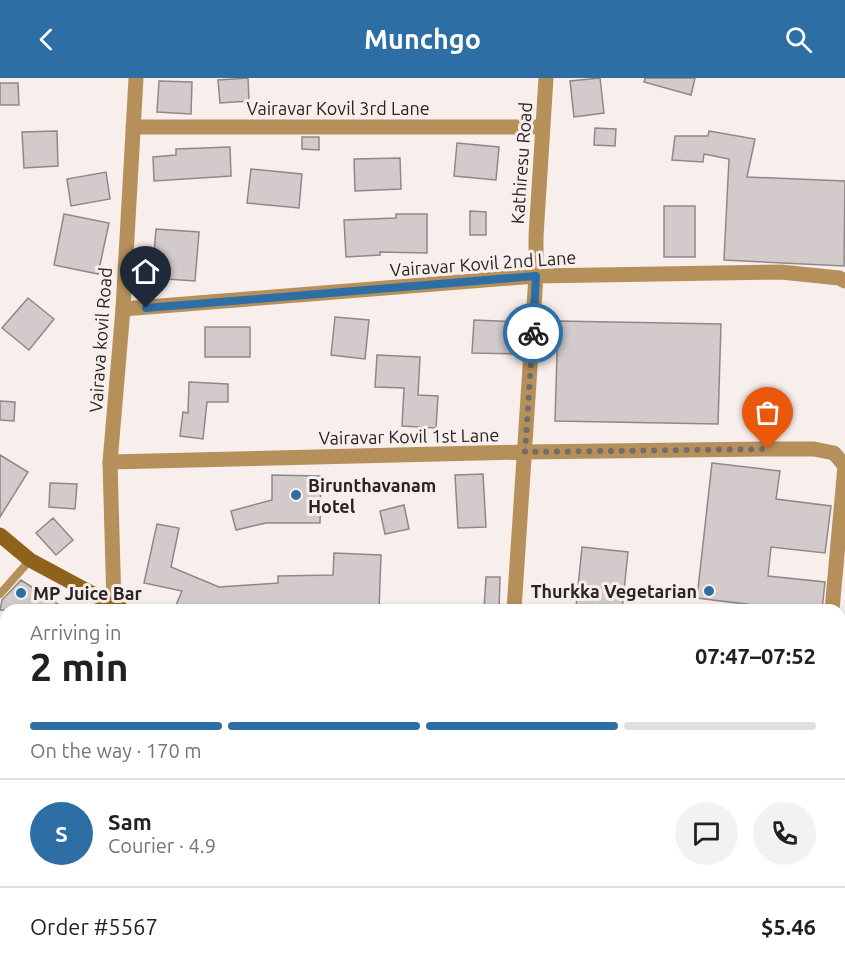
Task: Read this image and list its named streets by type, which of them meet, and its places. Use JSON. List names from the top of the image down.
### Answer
{
  "streets": {
    "street": [
      "Vairavar Kovil 3rd Lane",
      "Kathiresu Road",
      "Vairavar Kovil 2nd Lane",
      "Vairava kovil Road",
      "Vairavar Kovil 1st Lane"
    ]
  },
  "crossings": [
    ["Vairavar Kovil 3rd Lane", "Kathiresu Road"],
    ["Vairavar Kovil 3rd Lane", "Vairava kovil Road"],
    ["Kathiresu Road", "Vairavar Kovil 2nd Lane"],
    ["Kathiresu Road", "Vairavar Kovil 1st Lane"],
    ["Vairavar Kovil 2nd Lane", "Vairava kovil Road"],
    ["Vairava kovil Road", "Vairavar Kovil 1st Lane"]
  ],
  "places": ["Birunthavanam Hotel", "Thurkka Vegetarian", "MP Juice Bar"],
  "page": {
    "header": "Munchgo",
    "heading": ["2 min", "Arriving in", "07:47–07:52"],
    "panel": [
      "Sam",
      "Courier · 4.9",
      "Order #5567",
      "$5.46"
    ],
    "bar": "On the way · 170 m",
    "round": "S"
  }
}
